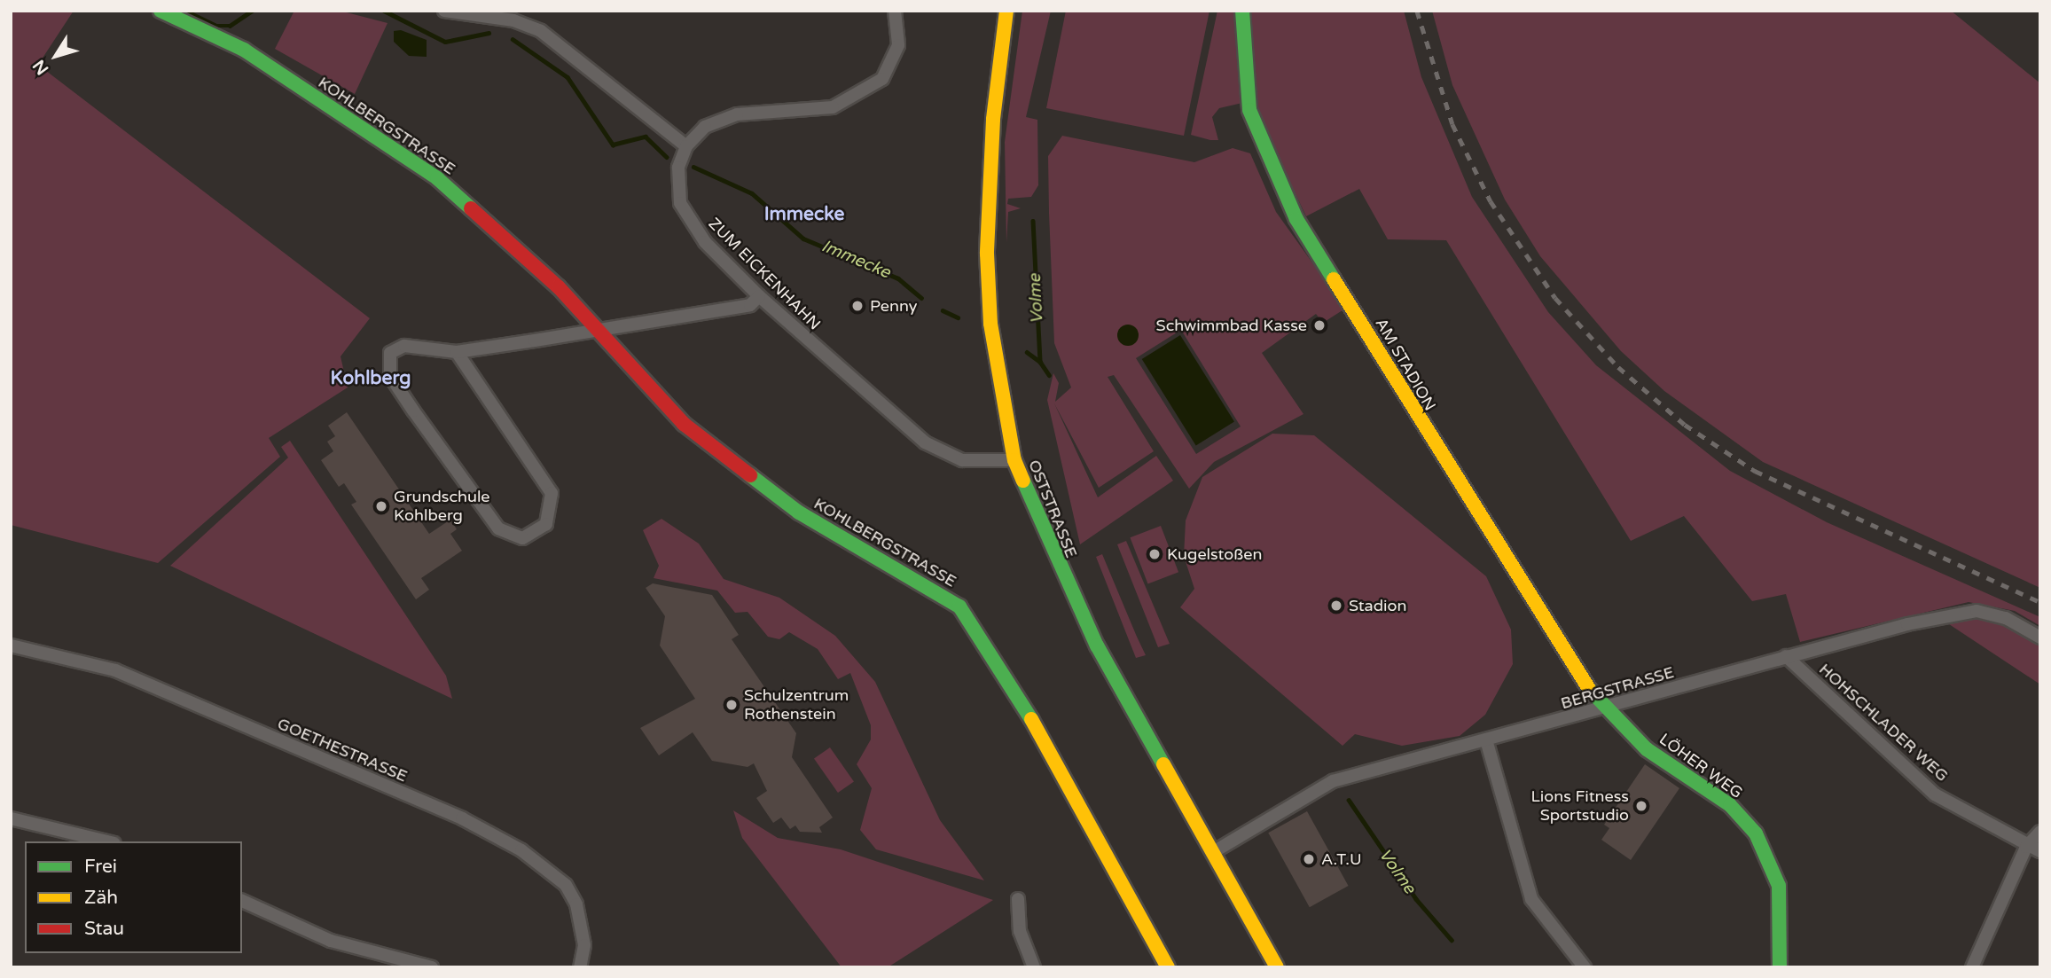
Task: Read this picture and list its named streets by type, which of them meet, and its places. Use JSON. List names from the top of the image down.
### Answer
{
  "streets": {
    "street": [
      "KOHLBERGSTRASSE",
      "ZUM EICKENHAHN",
      "AM STADION",
      "OSTSTRASSE",
      "BERGSTRASSE",
      "HOHSCHLADER WEG",
      "GOETHESTRASSE",
      "LÖHER WEG"
    ]
  },
  "crossings": [
    ["ZUM EICKENHAHN", "OSTSTRASSE"],
    ["AM STADION", "BERGSTRASSE"],
    ["AM STADION", "LÖHER WEG"],
    ["OSTSTRASSE", "BERGSTRASSE"],
    ["BERGSTRASSE", "HOHSCHLADER WEG"],
    ["BERGSTRASSE", "LÖHER WEG"]
  ],
  "districts": ["Immecke", "Kohlberg"],
  "water": ["Immecke", "Volme"],
  "places": [
    "Penny",
    "Schwimmbad Kasse",
    "Grundschule Kohlberg",
    "Kugelstoßen",
    "Stadion",
    "Schulzentrum Rothenstein",
    "Lions Fitness Sportstudio",
    "A.T.U"
  ],
  "legend": ["Frei", "Zäh", "Stau"],
  "north": "bottom left"
}
